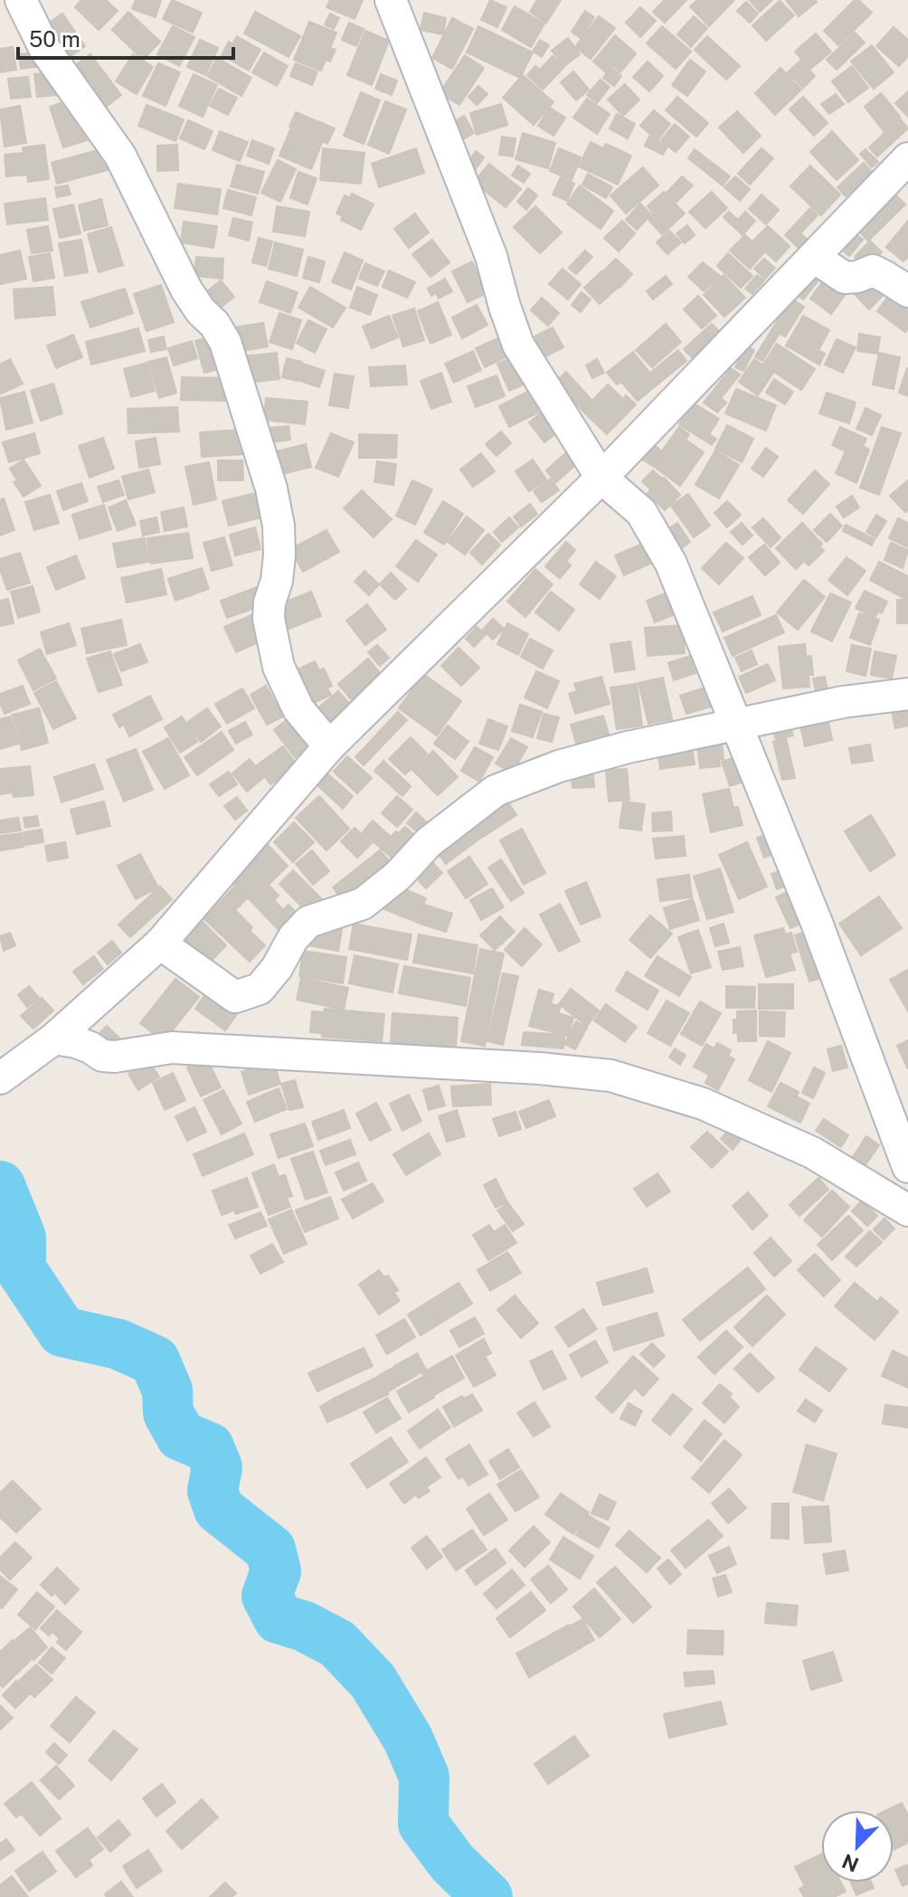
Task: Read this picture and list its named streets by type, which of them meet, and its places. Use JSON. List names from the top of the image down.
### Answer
{
  "scale_bar": "50 m",
  "north": "bottom left"
}
